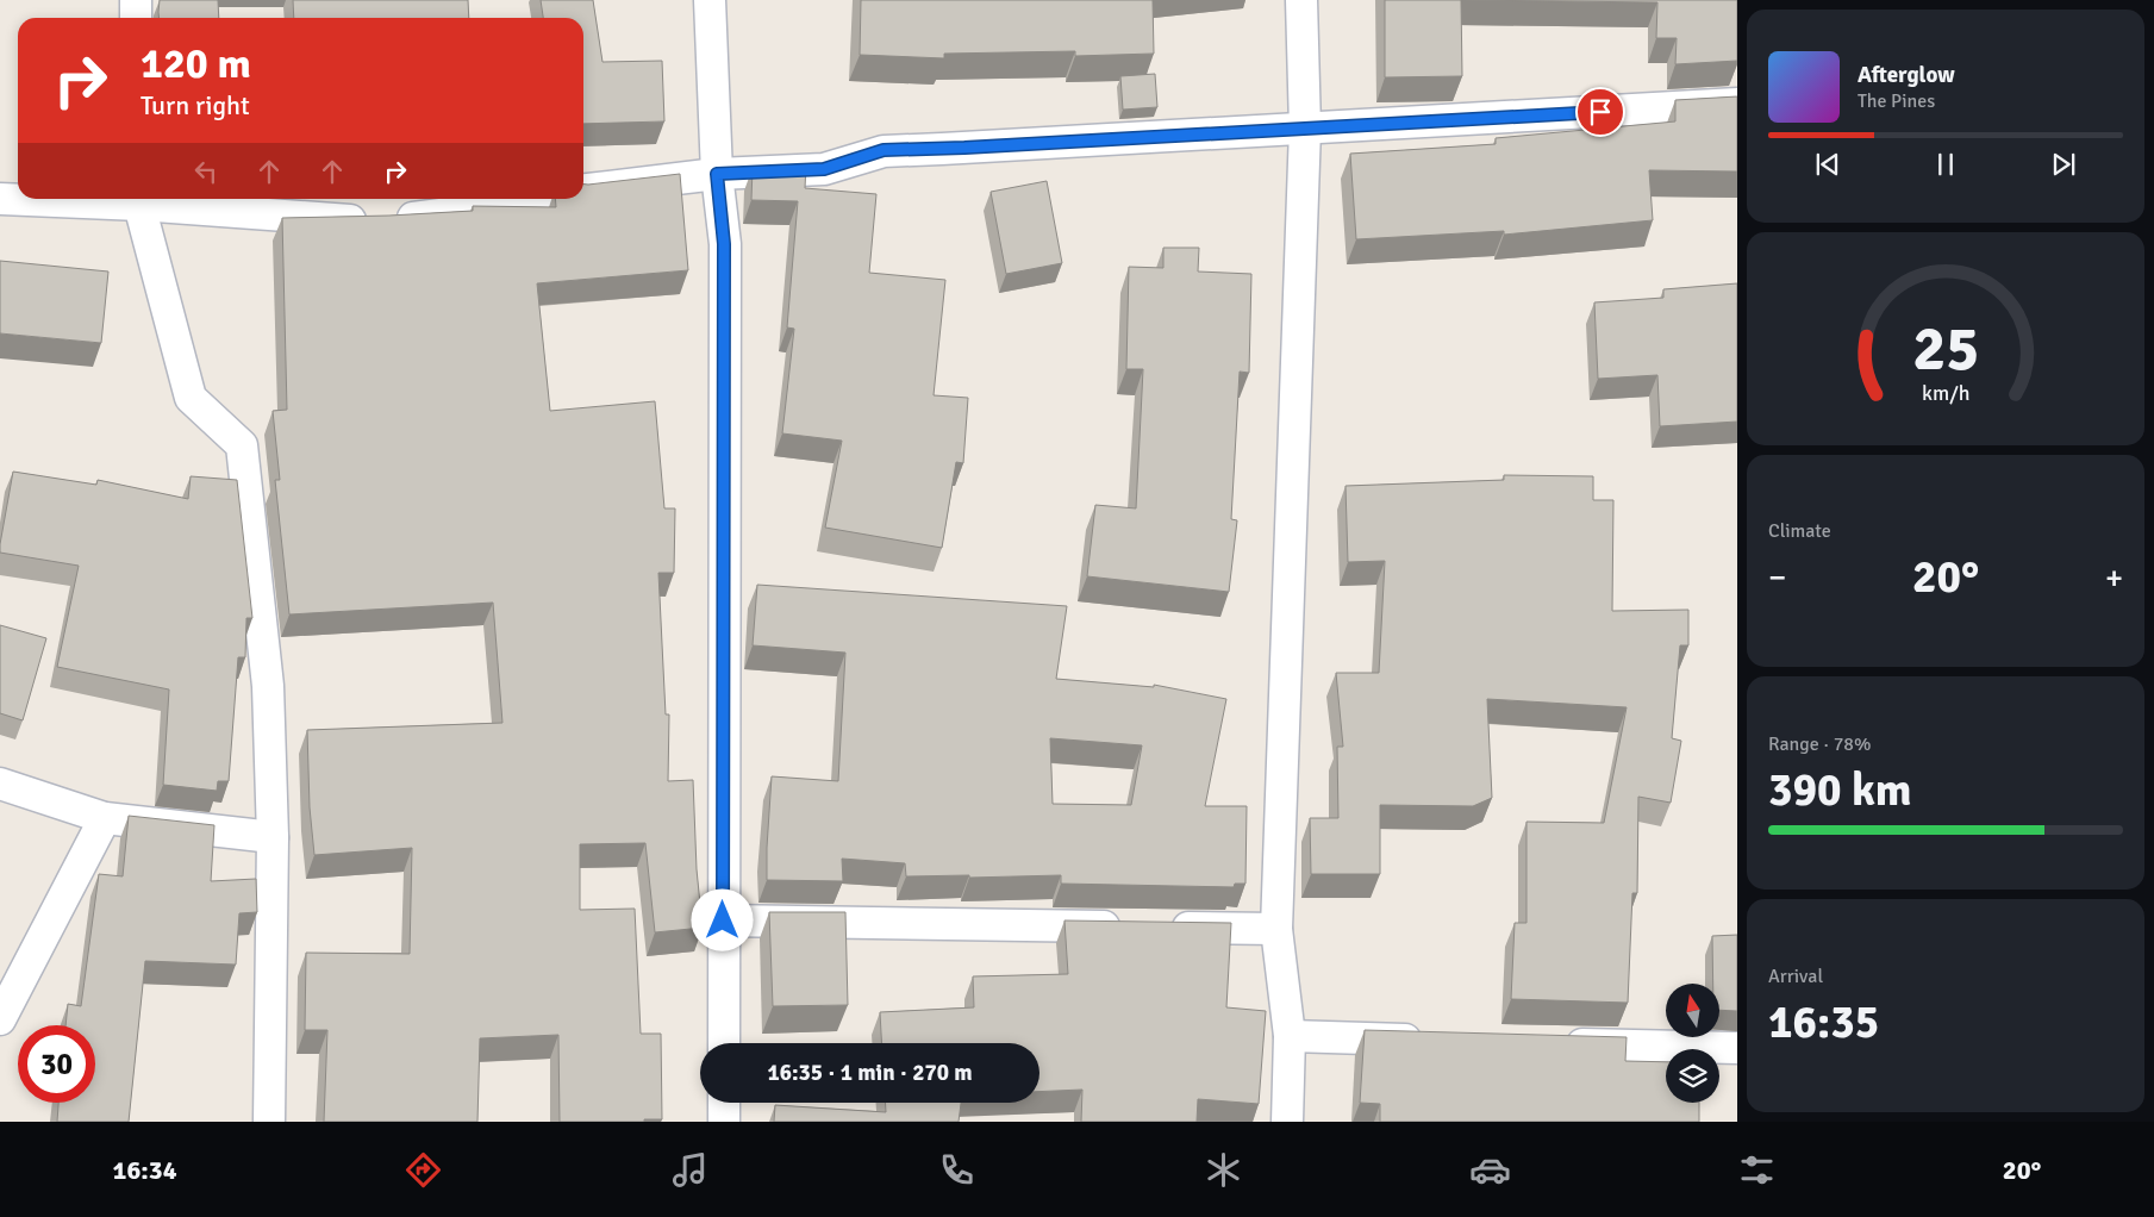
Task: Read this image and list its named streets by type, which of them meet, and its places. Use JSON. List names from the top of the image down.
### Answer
{
  "north": "top",
  "page": {
    "turn": ["120 m", "Turn right"],
    "song": ["Afterglow", "The Pines"],
    "tile": [
      "Climate",
      ["Range · 78%", "390 km"],
      ["Arrival", "16:35"]
    ],
    "heat": ["−", "20°", "+"],
    "limit": "30",
    "trip": "16:35 · 1 min · 270 m",
    "tabs": ["16:34", "20°"],
    "gauge": ["25", "km/h"]
  }
}
